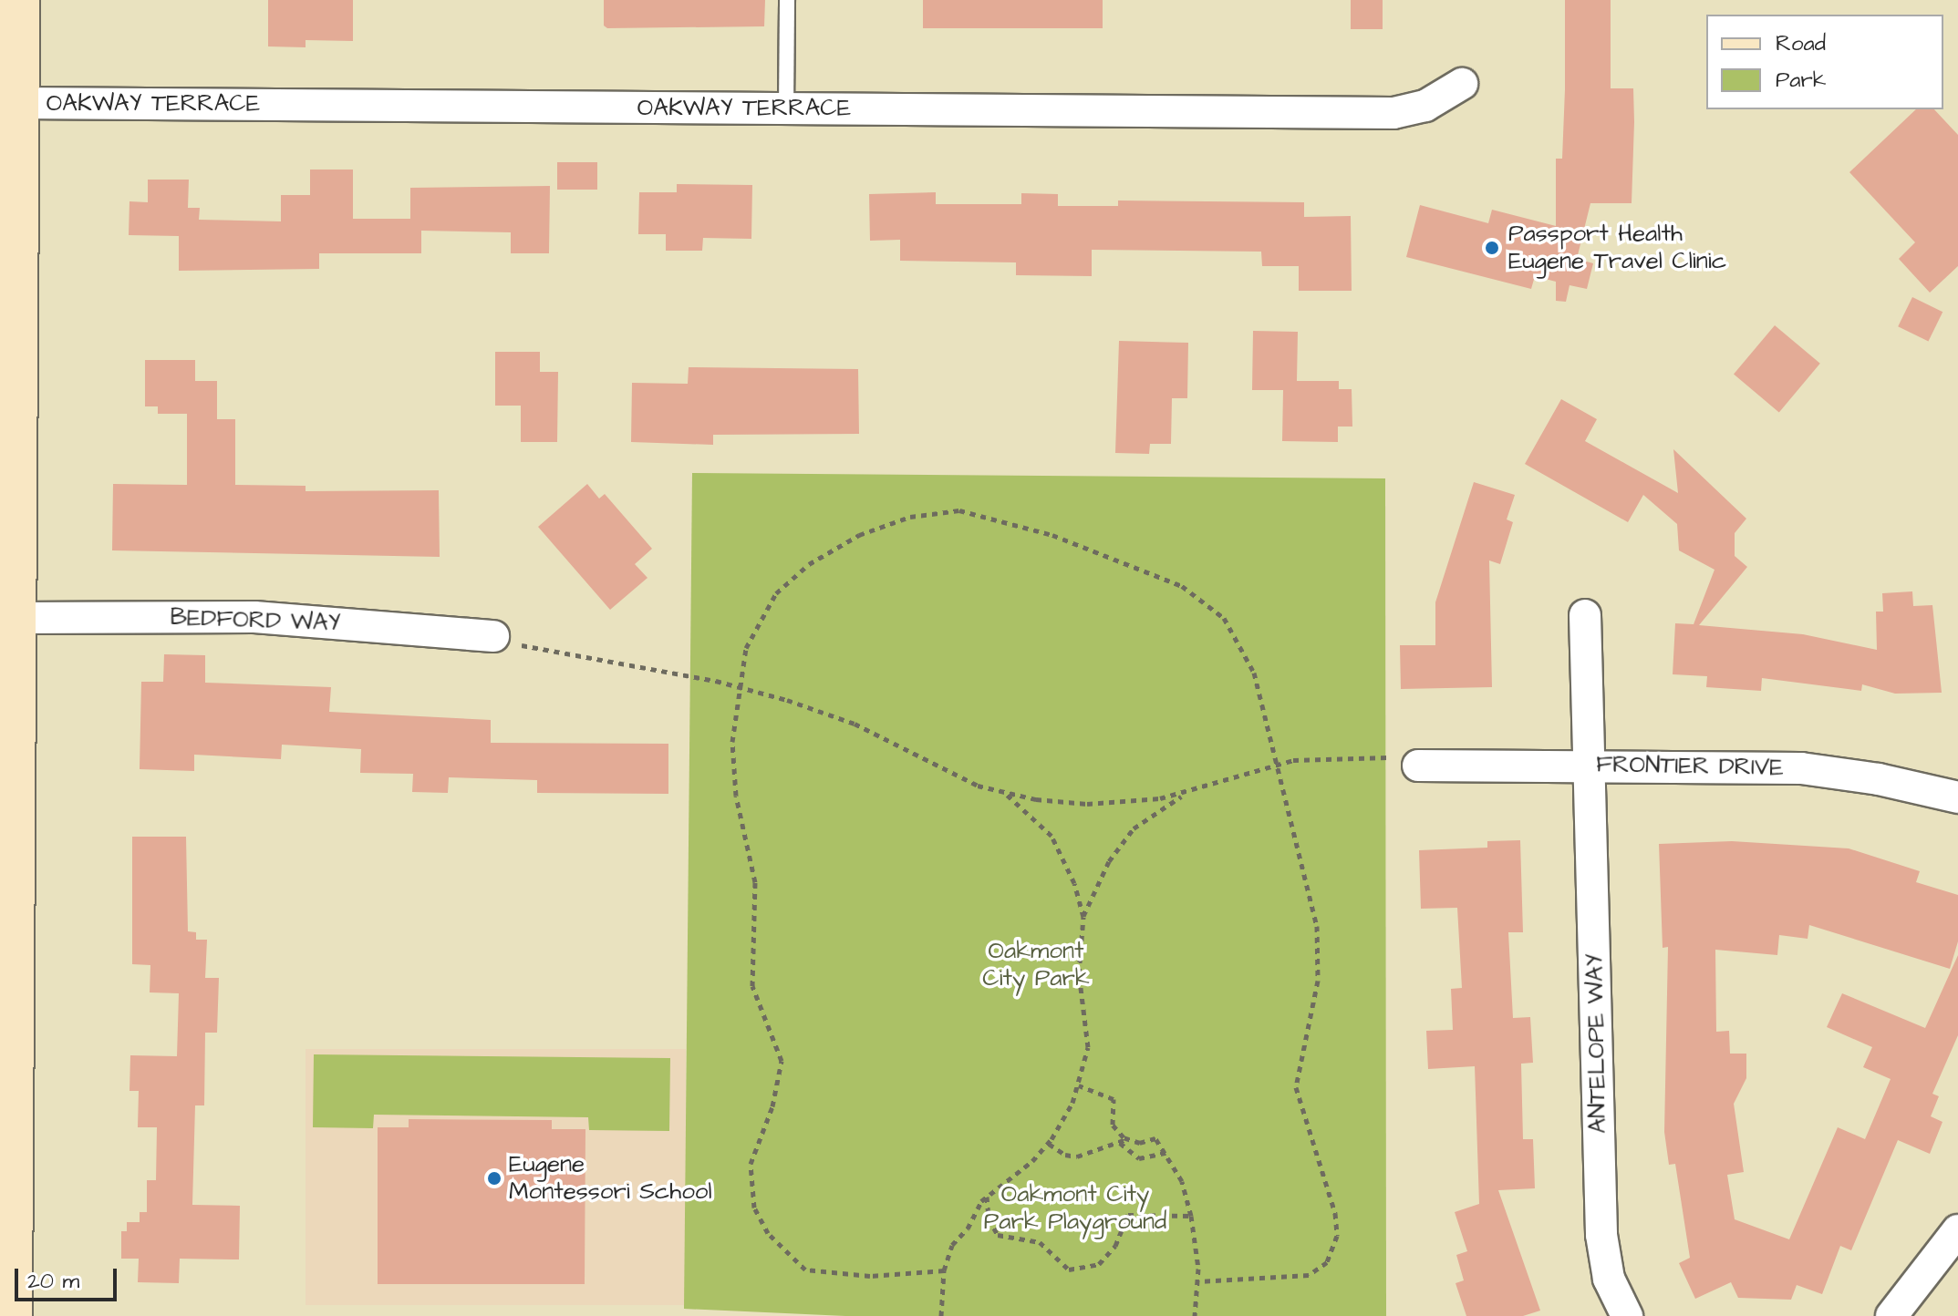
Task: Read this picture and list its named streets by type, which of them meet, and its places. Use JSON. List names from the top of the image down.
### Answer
{
  "streets": {
    "street": [
      "OAKWAY TERRACE",
      "BEDFORD WAY",
      "FRONTIER DRIVE",
      "ANTELOPE WAY"
    ]
  },
  "crossings": [
    ["FRONTIER DRIVE", "ANTELOPE WAY"]
  ],
  "parks": ["Oakmont City Park", "Oakmont City Park Playground"],
  "places": ["Passport Health Eugene Travel Clinic", "Eugene Montessori School"],
  "legend": ["Road", "Park"],
  "scale_bar": "20 m"
}
